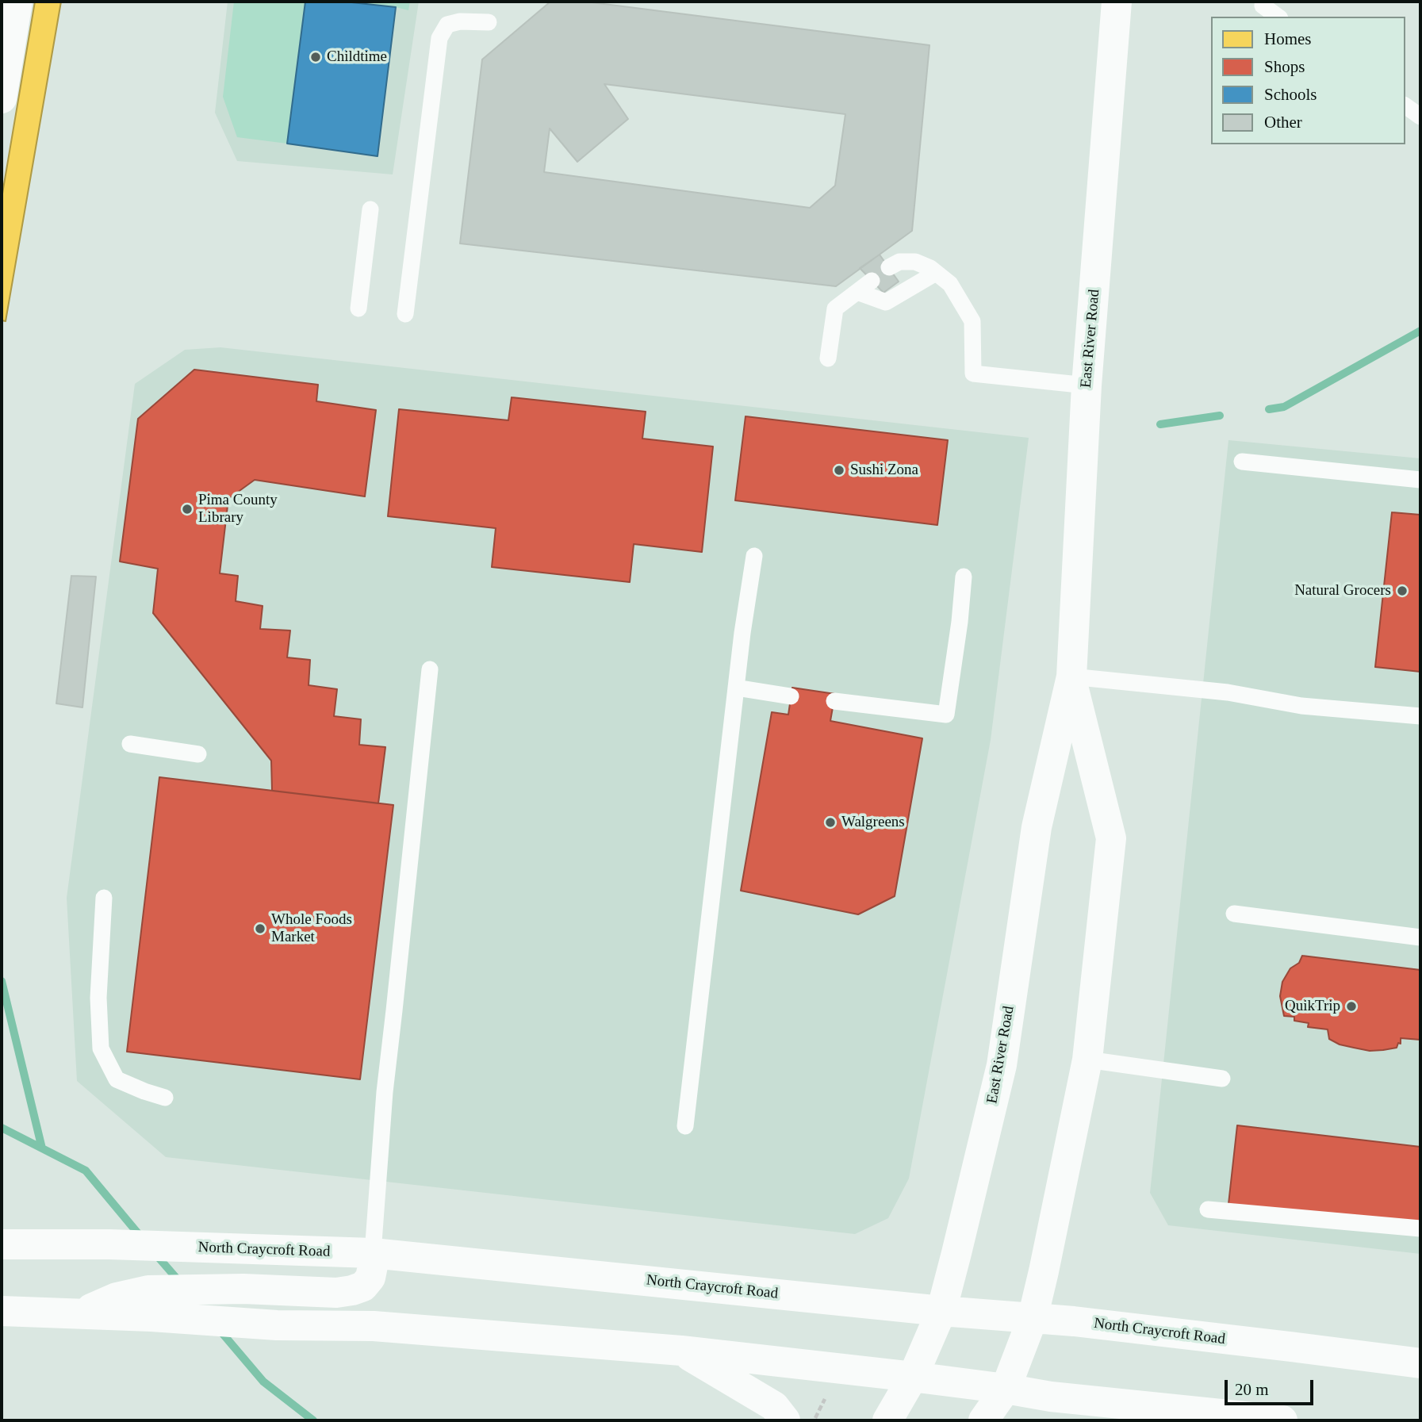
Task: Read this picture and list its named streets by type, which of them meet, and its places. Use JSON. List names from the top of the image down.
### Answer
{
  "streets": {
    "main road": ["East River Road", "North Craycroft Road"]
  },
  "crossings": [
    ["East River Road", "North Craycroft Road"]
  ],
  "places": [
    "Childtime",
    "Sushi Zona",
    "Pima County Library",
    "Natural Grocers",
    "Walgreens",
    "Whole Foods Market",
    "QuikTrip"
  ],
  "legend": [
    "Homes",
    "Shops",
    "Schools",
    "Other"
  ],
  "scale_bar": "20 m"
}
